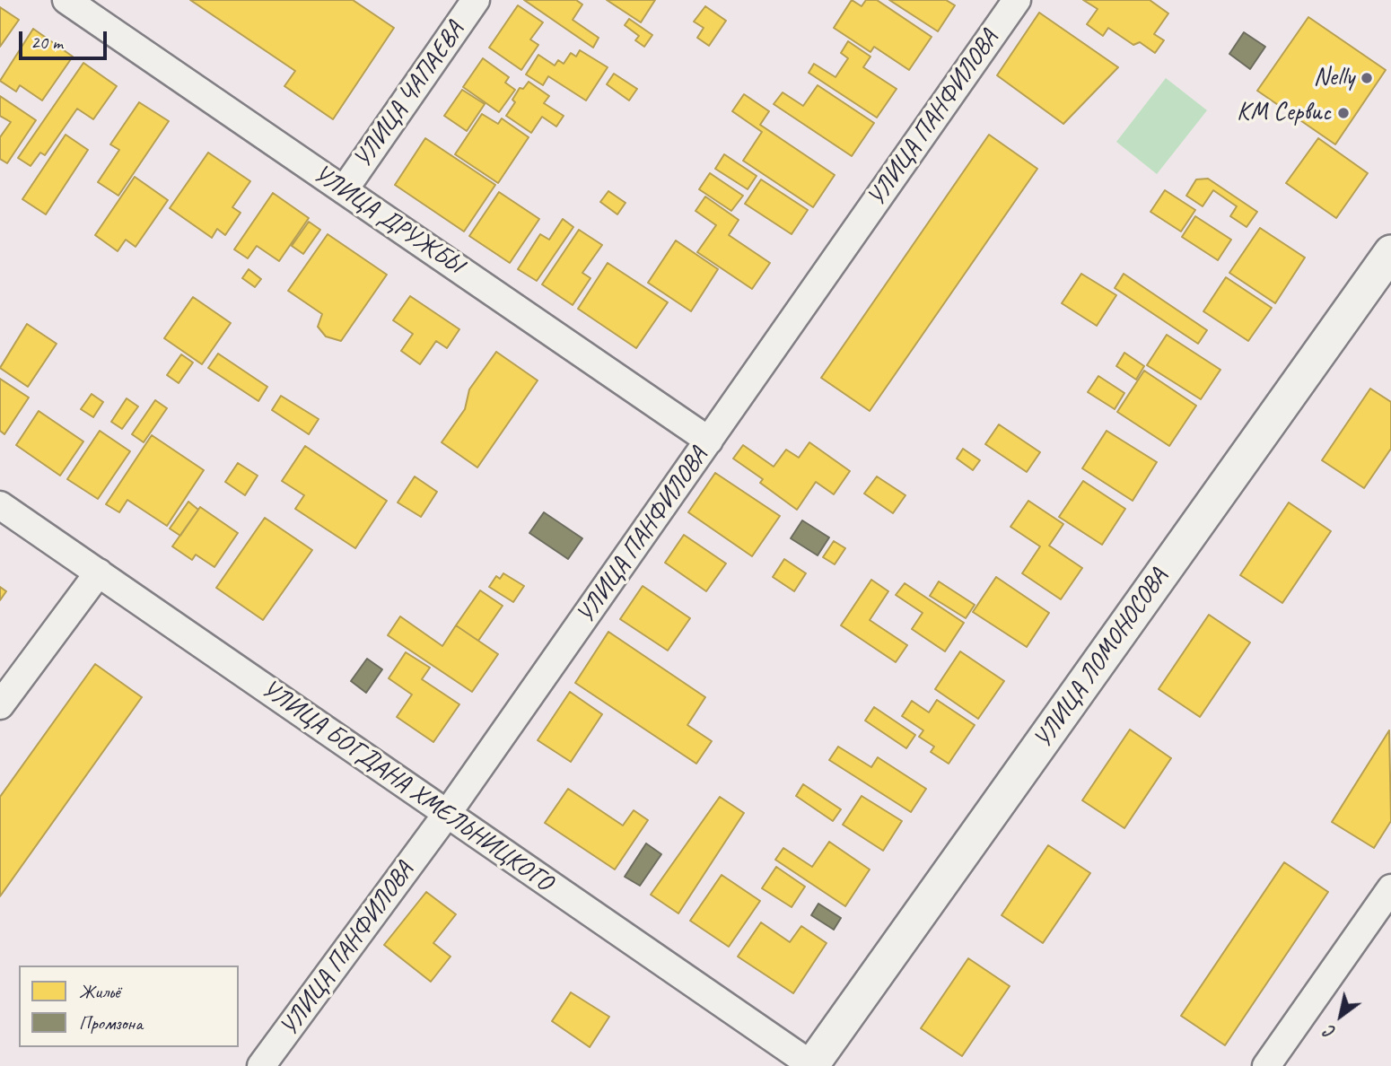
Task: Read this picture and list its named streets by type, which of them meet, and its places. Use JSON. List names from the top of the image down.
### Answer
{
  "streets": {
    "street": [
      "УЛИЦА ЧАПАЕВА",
      "УЛИЦА ПАНФИЛОВА",
      "УЛИЦА ДРУЖБЫ",
      "УЛИЦА ЛОМОНОСОВА",
      "УЛИЦА БОГДАНА ХМЕЛЬНИЦКОГО"
    ]
  },
  "crossings": [
    ["УЛИЦА ЧАПАЕВА", "УЛИЦА ДРУЖБЫ"],
    ["УЛИЦА ПАНФИЛОВА", "УЛИЦА ДРУЖБЫ"],
    ["УЛИЦА ПАНФИЛОВА", "УЛИЦА БОГДАНА ХМЕЛЬНИЦКОГО"],
    ["УЛИЦА ЛОМОНОСОВА", "УЛИЦА БОГДАНА ХМЕЛЬНИЦКОГО"]
  ],
  "places": ["Nelly", "КМ Сервис"],
  "legend": ["Жильё", "Промзона"],
  "scale_bar": "20 m",
  "north": "bottom left"
}
